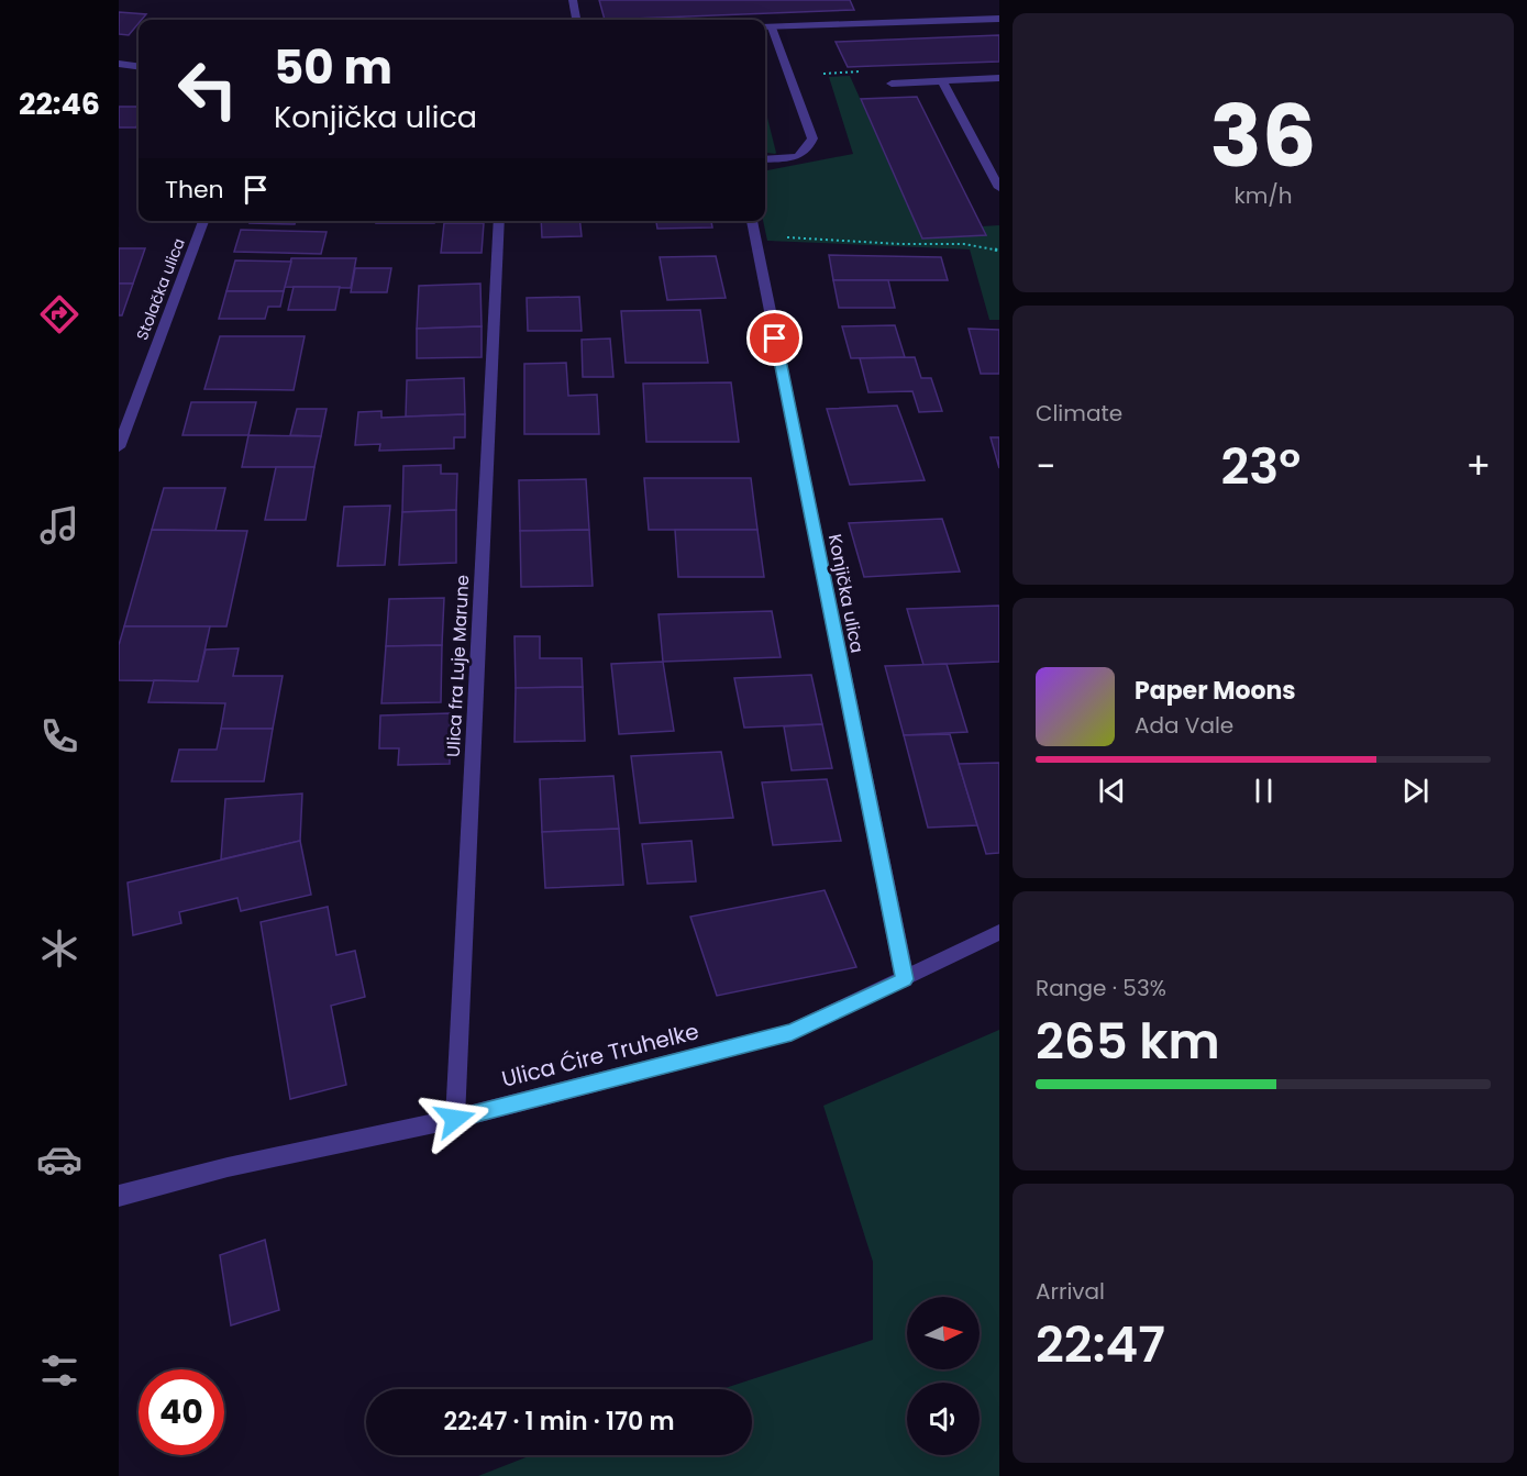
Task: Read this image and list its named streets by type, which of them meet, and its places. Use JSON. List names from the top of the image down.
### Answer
{
  "streets": {
    "street": [
      "Stolačka ulica",
      "Konjička ulica",
      "Ulica fra Luje Marune",
      "Ulica Ćire Truhelke"
    ]
  },
  "crossings": [
    ["Konjička ulica", "Ulica Ćire Truhelke"],
    ["Ulica fra Luje Marune", "Ulica Ćire Truhelke"]
  ],
  "north": "right",
  "page": {
    "tabs": "22:46",
    "tile": [
      ["36", "km/h"],
      "Climate",
      ["Range · 53%", "265 km"],
      ["Arrival", "22:47"]
    ],
    "turn": ["50 m", "Konjička ulica"],
    "then": "Then",
    "heat": ["−", "23°", "+"],
    "song": ["Paper Moons", "Ada Vale"],
    "limit": "40",
    "trip": "22:47 · 1 min · 170 m"
  }
}
